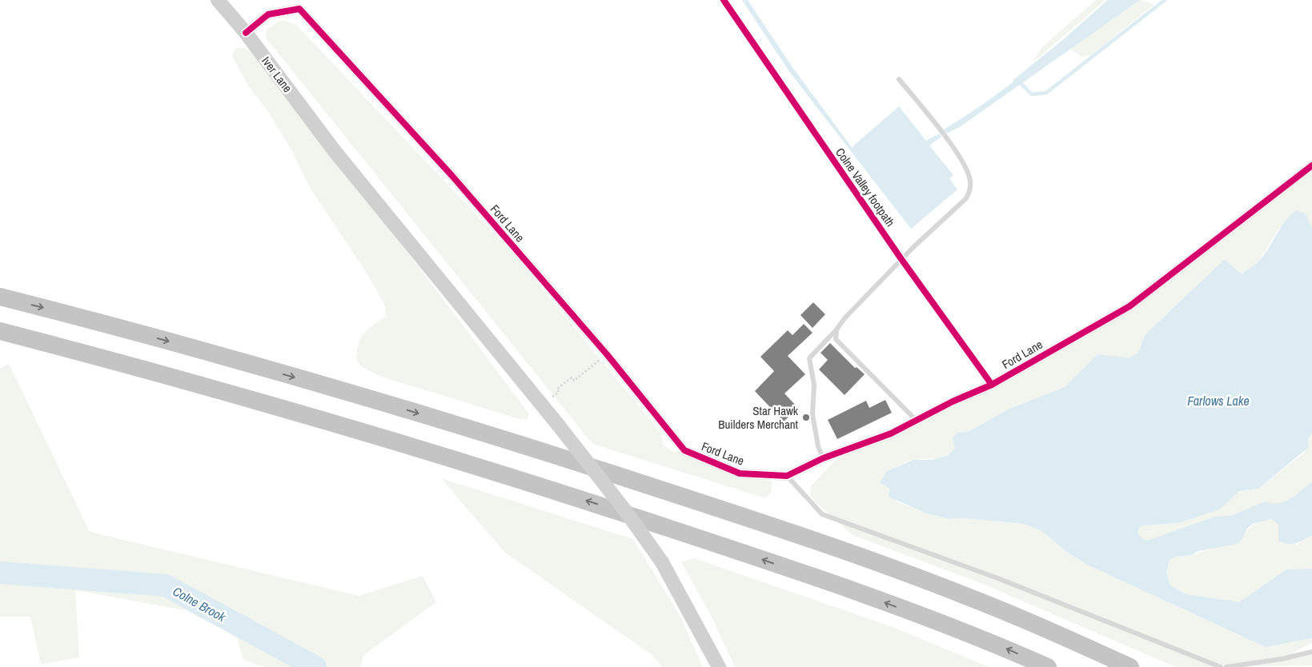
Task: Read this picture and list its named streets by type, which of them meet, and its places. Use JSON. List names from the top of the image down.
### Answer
{
  "streets": {
    "main road": ["Iver Lane"],
    "street": ["Ford Lane"],
    "cycle path": ["Colne Valley footpath"]
  },
  "crossings": [
    ["Iver Lane", "Ford Lane"]
  ],
  "water": ["Farlows Lake", "Colne Brook"],
  "places": ["Star Hawk Builders Merchant"]
}
